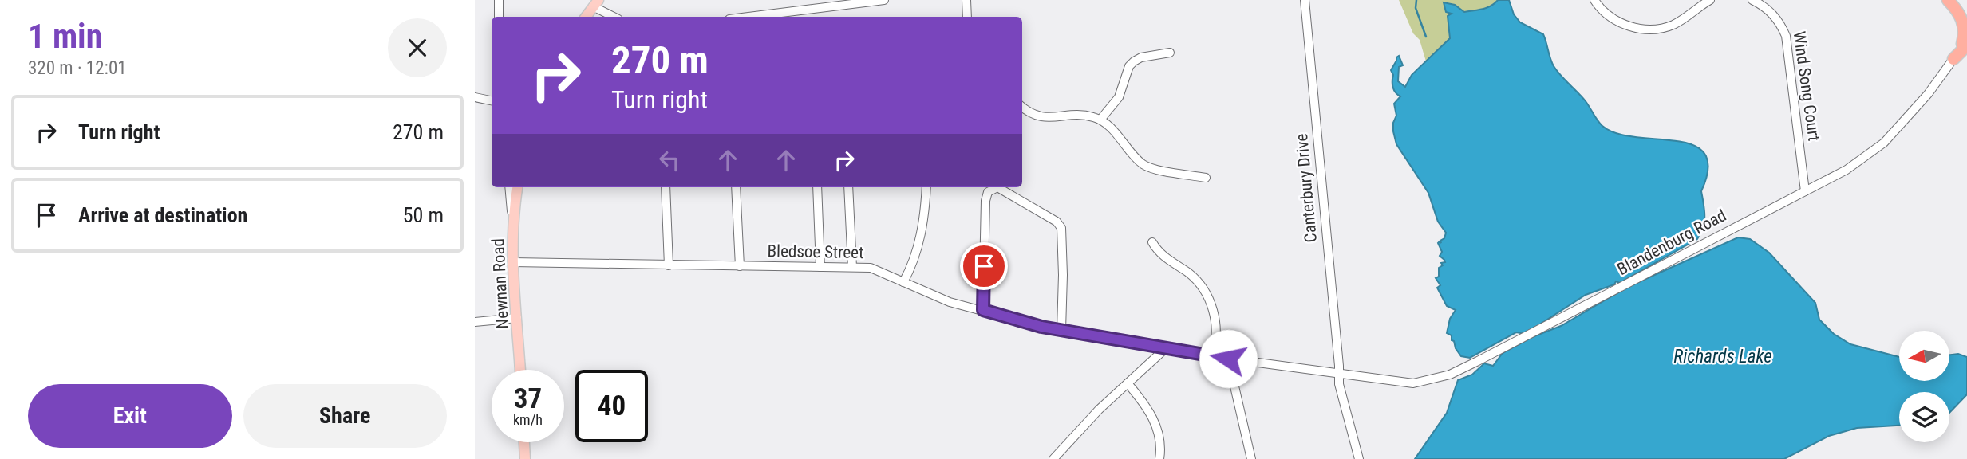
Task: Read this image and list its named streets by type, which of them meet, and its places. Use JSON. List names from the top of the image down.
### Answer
{
  "streets": {
    "main road": ["Newnan Road"],
    "street": [
      "Wind Song Court",
      "Canterbury Drive",
      "Blandenburg Road",
      "Bledsoe Street"
    ]
  },
  "crossings": [
    ["Wind Song Court", "Blandenburg Road"],
    ["Canterbury Drive", "Blandenburg Road"],
    ["Canterbury Drive", "Bledsoe Street"],
    ["Blandenburg Road", "Bledsoe Street"],
    ["Bledsoe Street", "Newnan Road"]
  ],
  "water": ["Richards Lake"],
  "north": "left",
  "page": {
    "heading": ["1 min", "320 m · 12:01"],
    "turn": ["270 m", "Turn right"],
    "list": [
      {
        "name": "Turn right",
        "value": "270 m"
      },
      {
        "name": "Arrive at destination",
        "value": "50 m"
      }
    ],
    "speed": "37 km/h",
    "limit": "40",
    "buttons": ["Exit", "Share"]
  }
}
